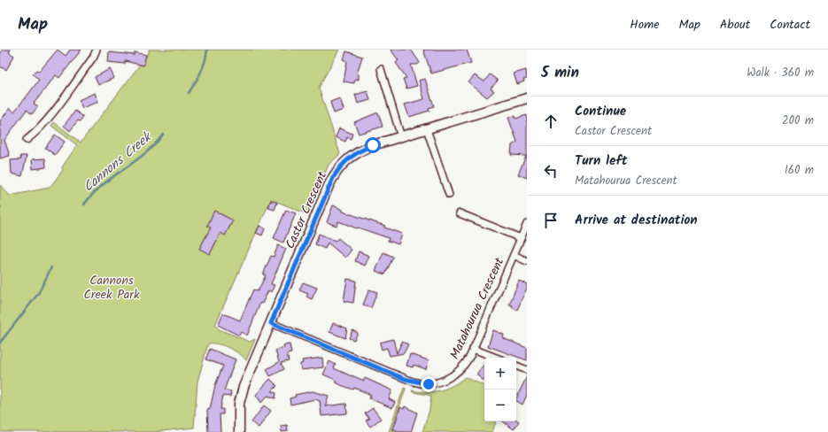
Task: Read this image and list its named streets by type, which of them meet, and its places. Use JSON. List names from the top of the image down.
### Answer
{
  "streets": {
    "street": ["Castor Crescent", "Matahourua Crescent"]
  },
  "crossings": [
    ["Castor Crescent", "Matahourua Crescent"]
  ],
  "water": ["Cannons Creek"],
  "parks": ["Cannons Creek Park"],
  "page": {
    "header": "Map",
    "nav": [
      "Home",
      "Map",
      "About",
      "Contact"
    ],
    "heading": ["5 min", "Walk · 360 m"],
    "list": [
      ["Continue", "Castor Crescent", "200 m"],
      ["Turn left", "Matahourua Crescent", "160 m"],
      "Arrive at destination"
    ],
    "map_buttons": ["+", "−"]
  }
}
